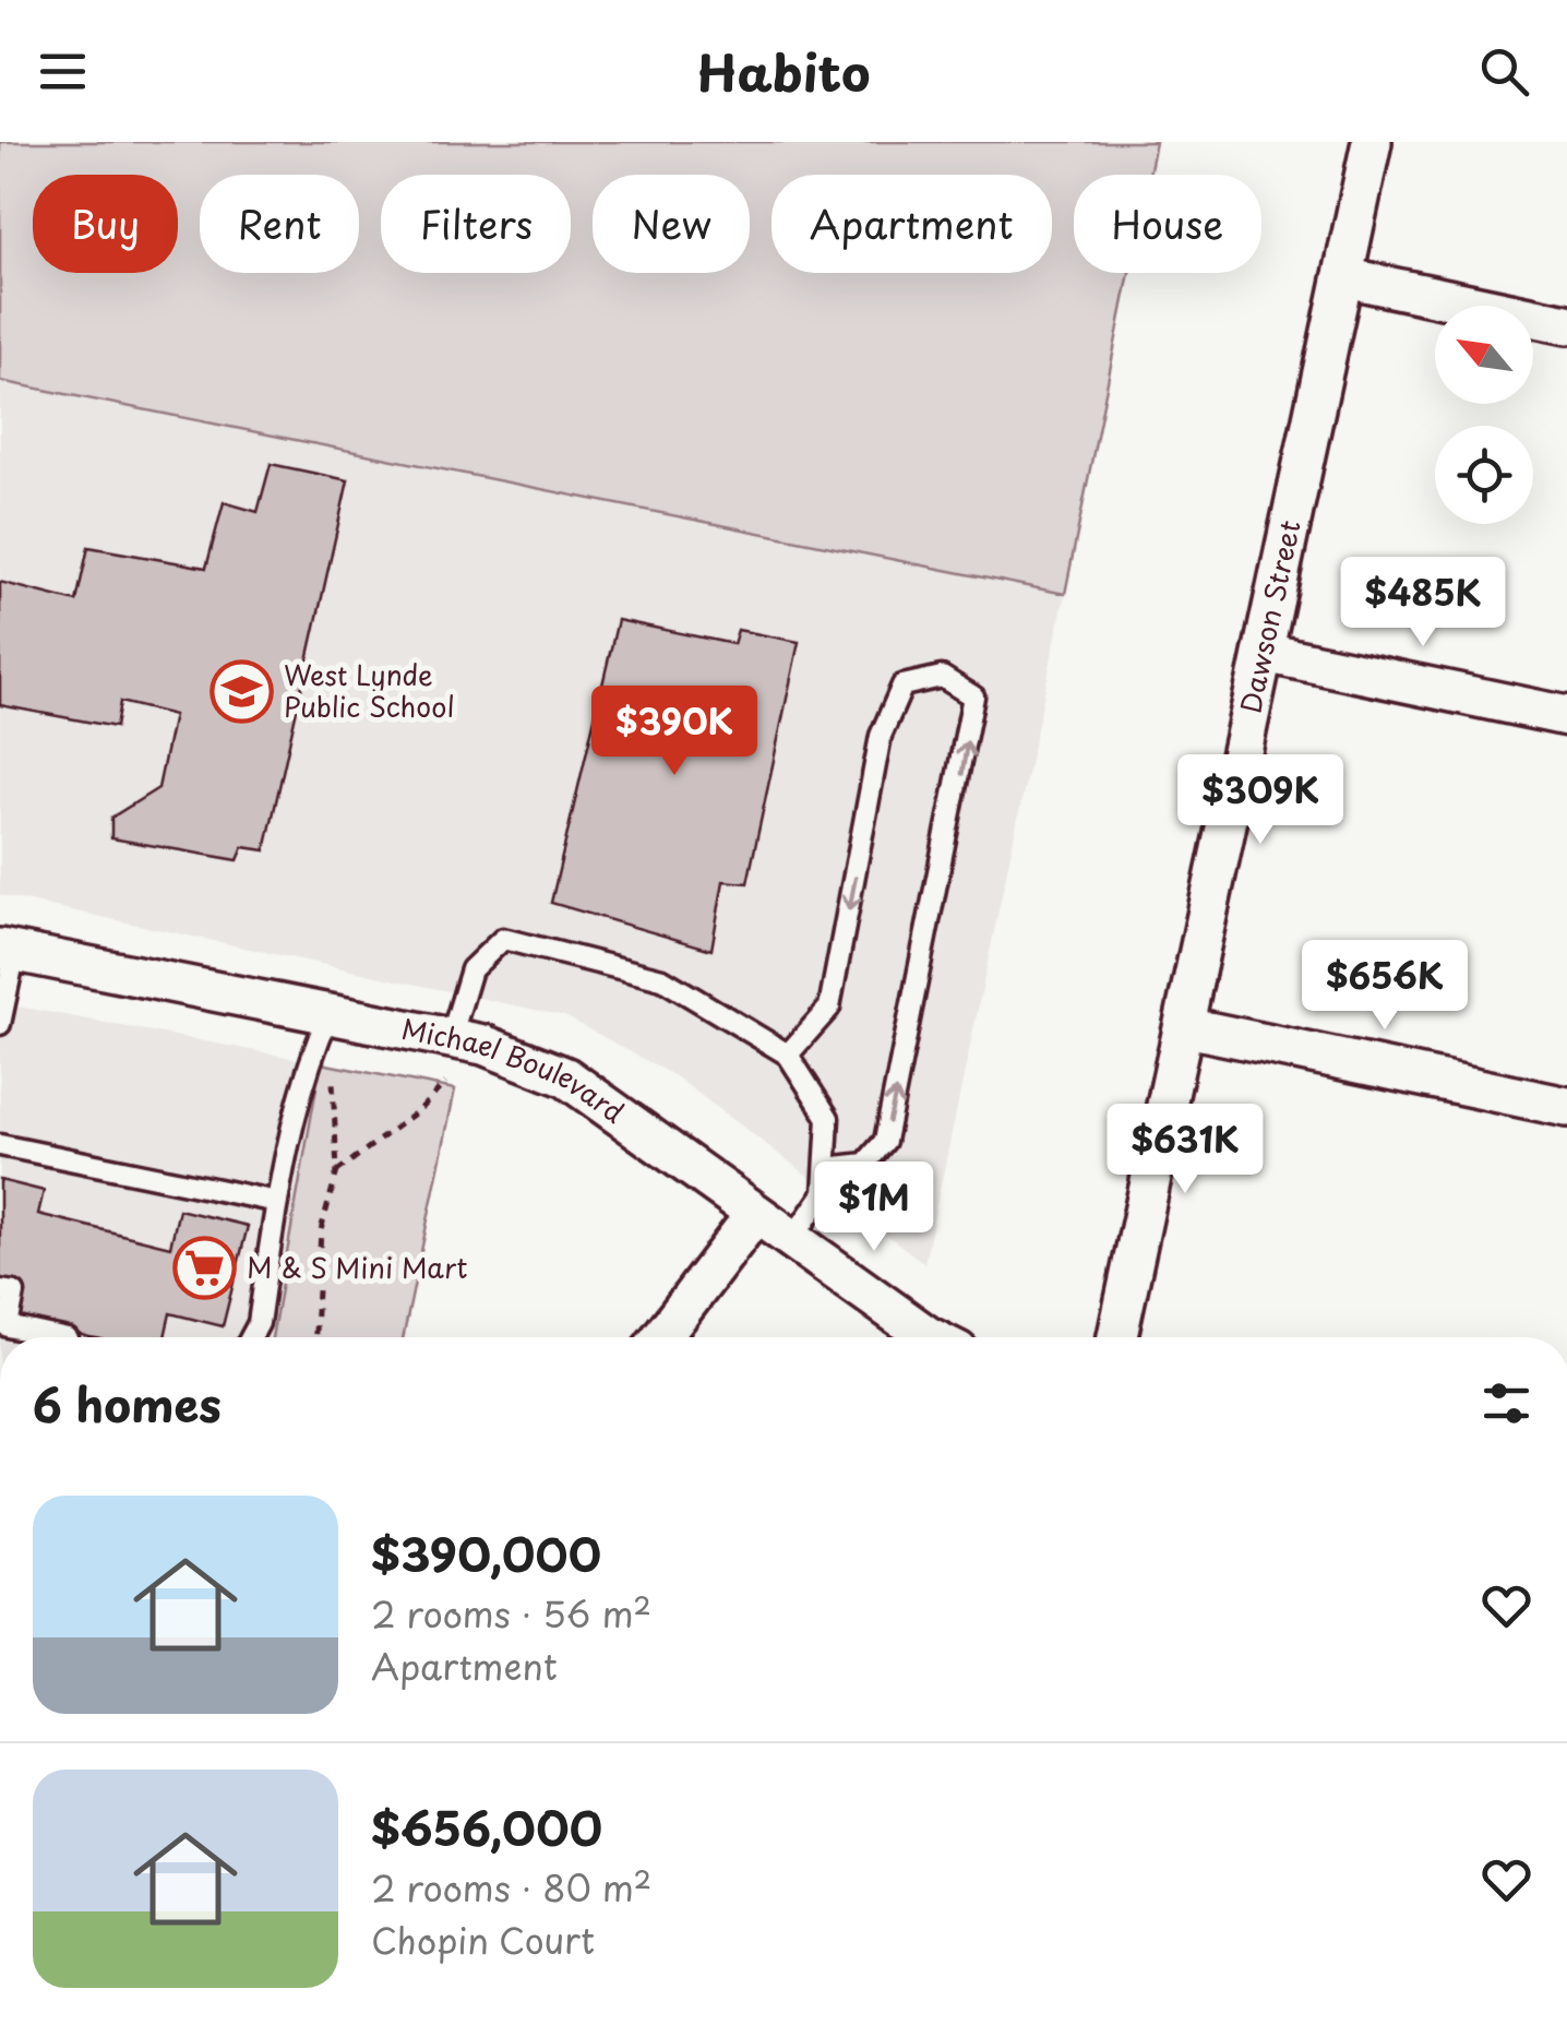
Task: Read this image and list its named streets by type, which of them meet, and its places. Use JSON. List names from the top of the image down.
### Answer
{
  "streets": {
    "street": ["Dawson Street", "Michael Boulevard"]
  },
  "places": {
    "school or university": ["West Lynde Public School"],
    "supermarket": ["M & S Mini Mart"]
  },
  "north": "top left",
  "page": {
    "header": "Habito",
    "chip": [
      "Buy",
      "Rent",
      "Filters",
      "New",
      "Apartment",
      "House"
    ],
    "price": [
      "$485K",
      "$390K",
      "$309K",
      "$656K",
      "$631K",
      "$1M"
    ],
    "heading": "6 homes",
    "list": [
      {
        "name": "$390,000",
        "note": "2 rooms · 56 m² · Apartment"
      },
      {
        "name": "$656,000",
        "note": "2 rooms · 80 m² · Chopin Court"
      }
    ]
  }
}
